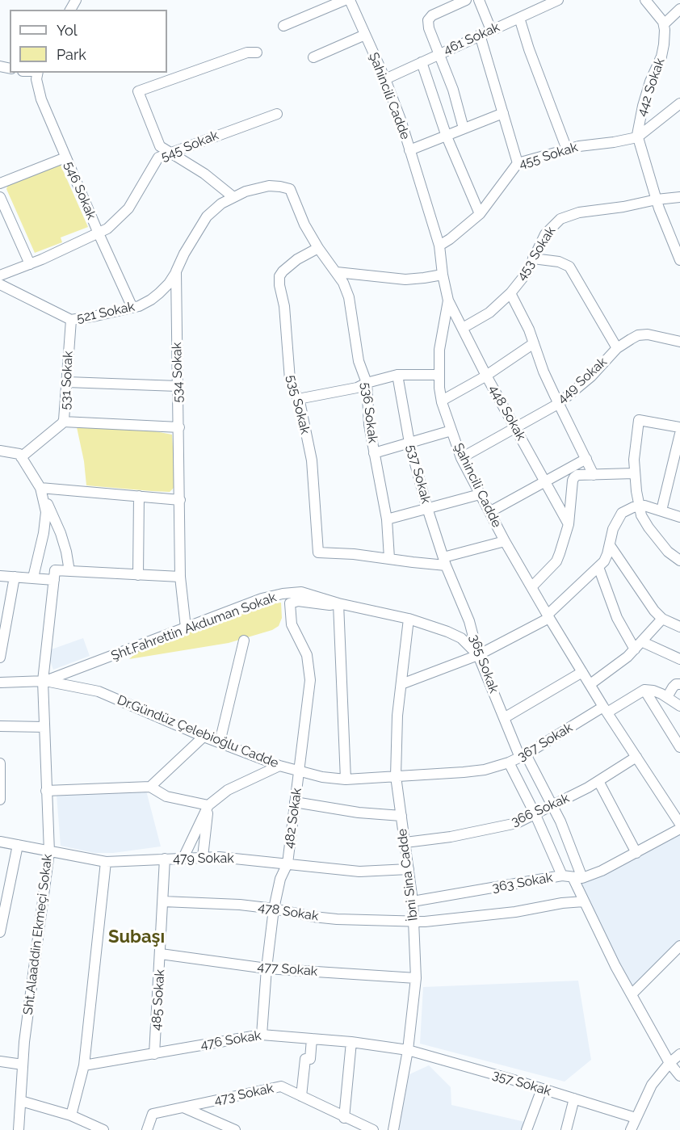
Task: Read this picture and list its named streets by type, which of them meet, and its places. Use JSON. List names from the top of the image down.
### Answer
{
  "streets": {
    "street": [
      "461 Sokak",
      "442 Sokak",
      "Şahincili Cadde",
      "545 Sokak",
      "455 Sokak",
      "546 Sokak",
      "453 Sokak",
      "521 Sokak",
      "534 Sokak",
      "531 Sokak",
      "449 Sokak",
      "535 Sokak",
      "536 Sokak",
      "448 Sokak",
      "537 Sokak",
      "Şht.Fahrettin Akduman Sokak",
      "365 Sokak",
      "Dr.Gündüz Çelebioğlu Cadde",
      "367 Sokak",
      "366 Sokak",
      "482 Sokak",
      "479 Sokak",
      "İbni Sina Cadde",
      "363 Sokak",
      "478 Sokak",
      "Sht.Alaaddin Ekmeçi Sokak",
      "477 Sokak",
      "485 Sokak",
      "476 Sokak",
      "357 Sokak",
      "473 Sokak"
    ]
  },
  "crossings": [
    ["461 Sokak", "Şahincili Cadde"],
    ["442 Sokak", "455 Sokak"],
    ["442 Sokak", "453 Sokak"],
    ["Şahincili Cadde", "455 Sokak"],
    ["Şahincili Cadde", "449 Sokak"],
    ["Şahincili Cadde", "448 Sokak"],
    ["Şahincili Cadde", "367 Sokak"],
    ["Şahincili Cadde", "366 Sokak"],
    ["545 Sokak", "546 Sokak"],
    ["546 Sokak", "521 Sokak"],
    ["453 Sokak", "448 Sokak"],
    ["521 Sokak", "534 Sokak"],
    ["521 Sokak", "531 Sokak"],
    ["534 Sokak", "536 Sokak"],
    ["534 Sokak", "Şht.Fahrettin Akduman Sokak"],
    ["449 Sokak", "448 Sokak"],
    ["535 Sokak", "536 Sokak"],
    ["537 Sokak", "365 Sokak"],
    ["Şht.Fahrettin Akduman Sokak", "365 Sokak"],
    ["Şht.Fahrettin Akduman Sokak", "Dr.Gündüz Çelebioğlu Cadde"],
    ["Şht.Fahrettin Akduman Sokak", "482 Sokak"],
    ["Şht.Fahrettin Akduman Sokak", "İbni Sina Cadde"],
    ["Şht.Fahrettin Akduman Sokak", "Sht.Alaaddin Ekmeçi Sokak"],
    ["365 Sokak", "367 Sokak"],
    ["365 Sokak", "366 Sokak"],
    ["365 Sokak", "363 Sokak"],
    ["365 Sokak", "478 Sokak"],
    ["Dr.Gündüz Çelebioğlu Cadde", "367 Sokak"],
    ["Dr.Gündüz Çelebioğlu Cadde", "482 Sokak"],
    ["Dr.Gündüz Çelebioğlu Cadde", "İbni Sina Cadde"],
    ["Dr.Gündüz Çelebioğlu Cadde", "Sht.Alaaddin Ekmeçi Sokak"],
    ["367 Sokak", "İbni Sina Cadde"],
    ["366 Sokak", "İbni Sina Cadde"],
    ["482 Sokak", "479 Sokak"],
    ["482 Sokak", "478 Sokak"],
    ["482 Sokak", "477 Sokak"],
    ["482 Sokak", "476 Sokak"],
    ["479 Sokak", "İbni Sina Cadde"],
    ["479 Sokak", "Sht.Alaaddin Ekmeçi Sokak"],
    ["479 Sokak", "485 Sokak"],
    ["İbni Sina Cadde", "363 Sokak"],
    ["İbni Sina Cadde", "478 Sokak"],
    ["İbni Sina Cadde", "477 Sokak"],
    ["İbni Sina Cadde", "476 Sokak"],
    ["İbni Sina Cadde", "357 Sokak"],
    ["478 Sokak", "485 Sokak"],
    ["477 Sokak", "485 Sokak"],
    ["485 Sokak", "476 Sokak"],
    ["476 Sokak", "357 Sokak"]
  ],
  "districts": ["Subaşı"],
  "legend": ["Yol", "Park"]
}
